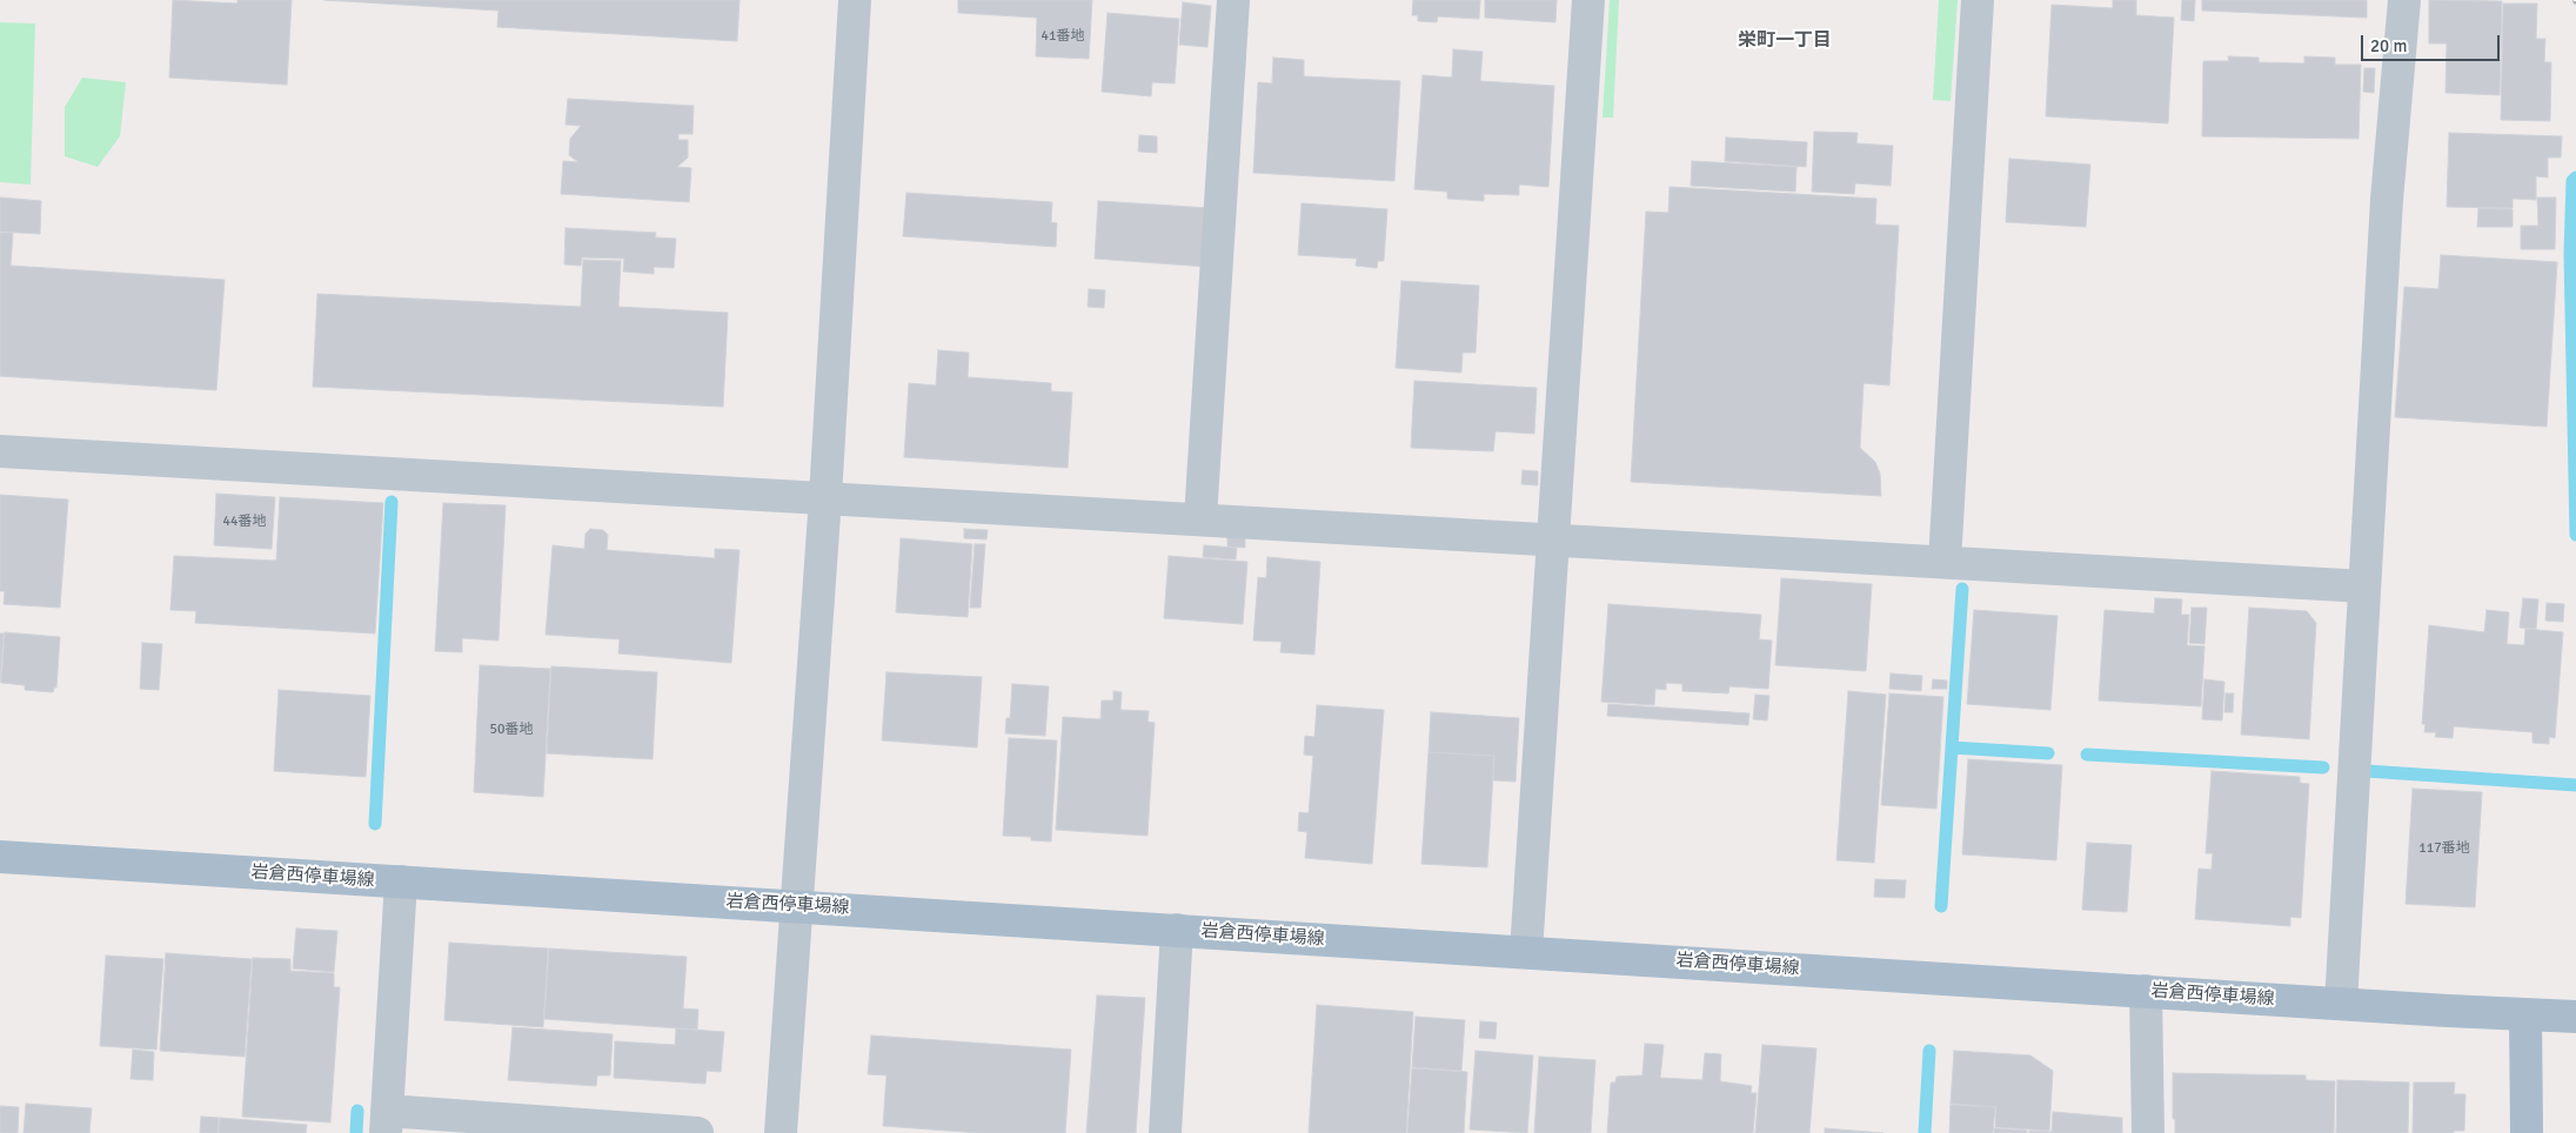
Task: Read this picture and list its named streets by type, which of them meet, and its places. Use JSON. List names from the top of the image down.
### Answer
{
  "streets": {
    "main road": ["岩倉西停車場線"]
  },
  "districts": ["栄町一丁目"],
  "house_numbers": [
    "41番地",
    "44番地",
    "50番地",
    "117番地"
  ],
  "scale_bar": "20 m"
}
